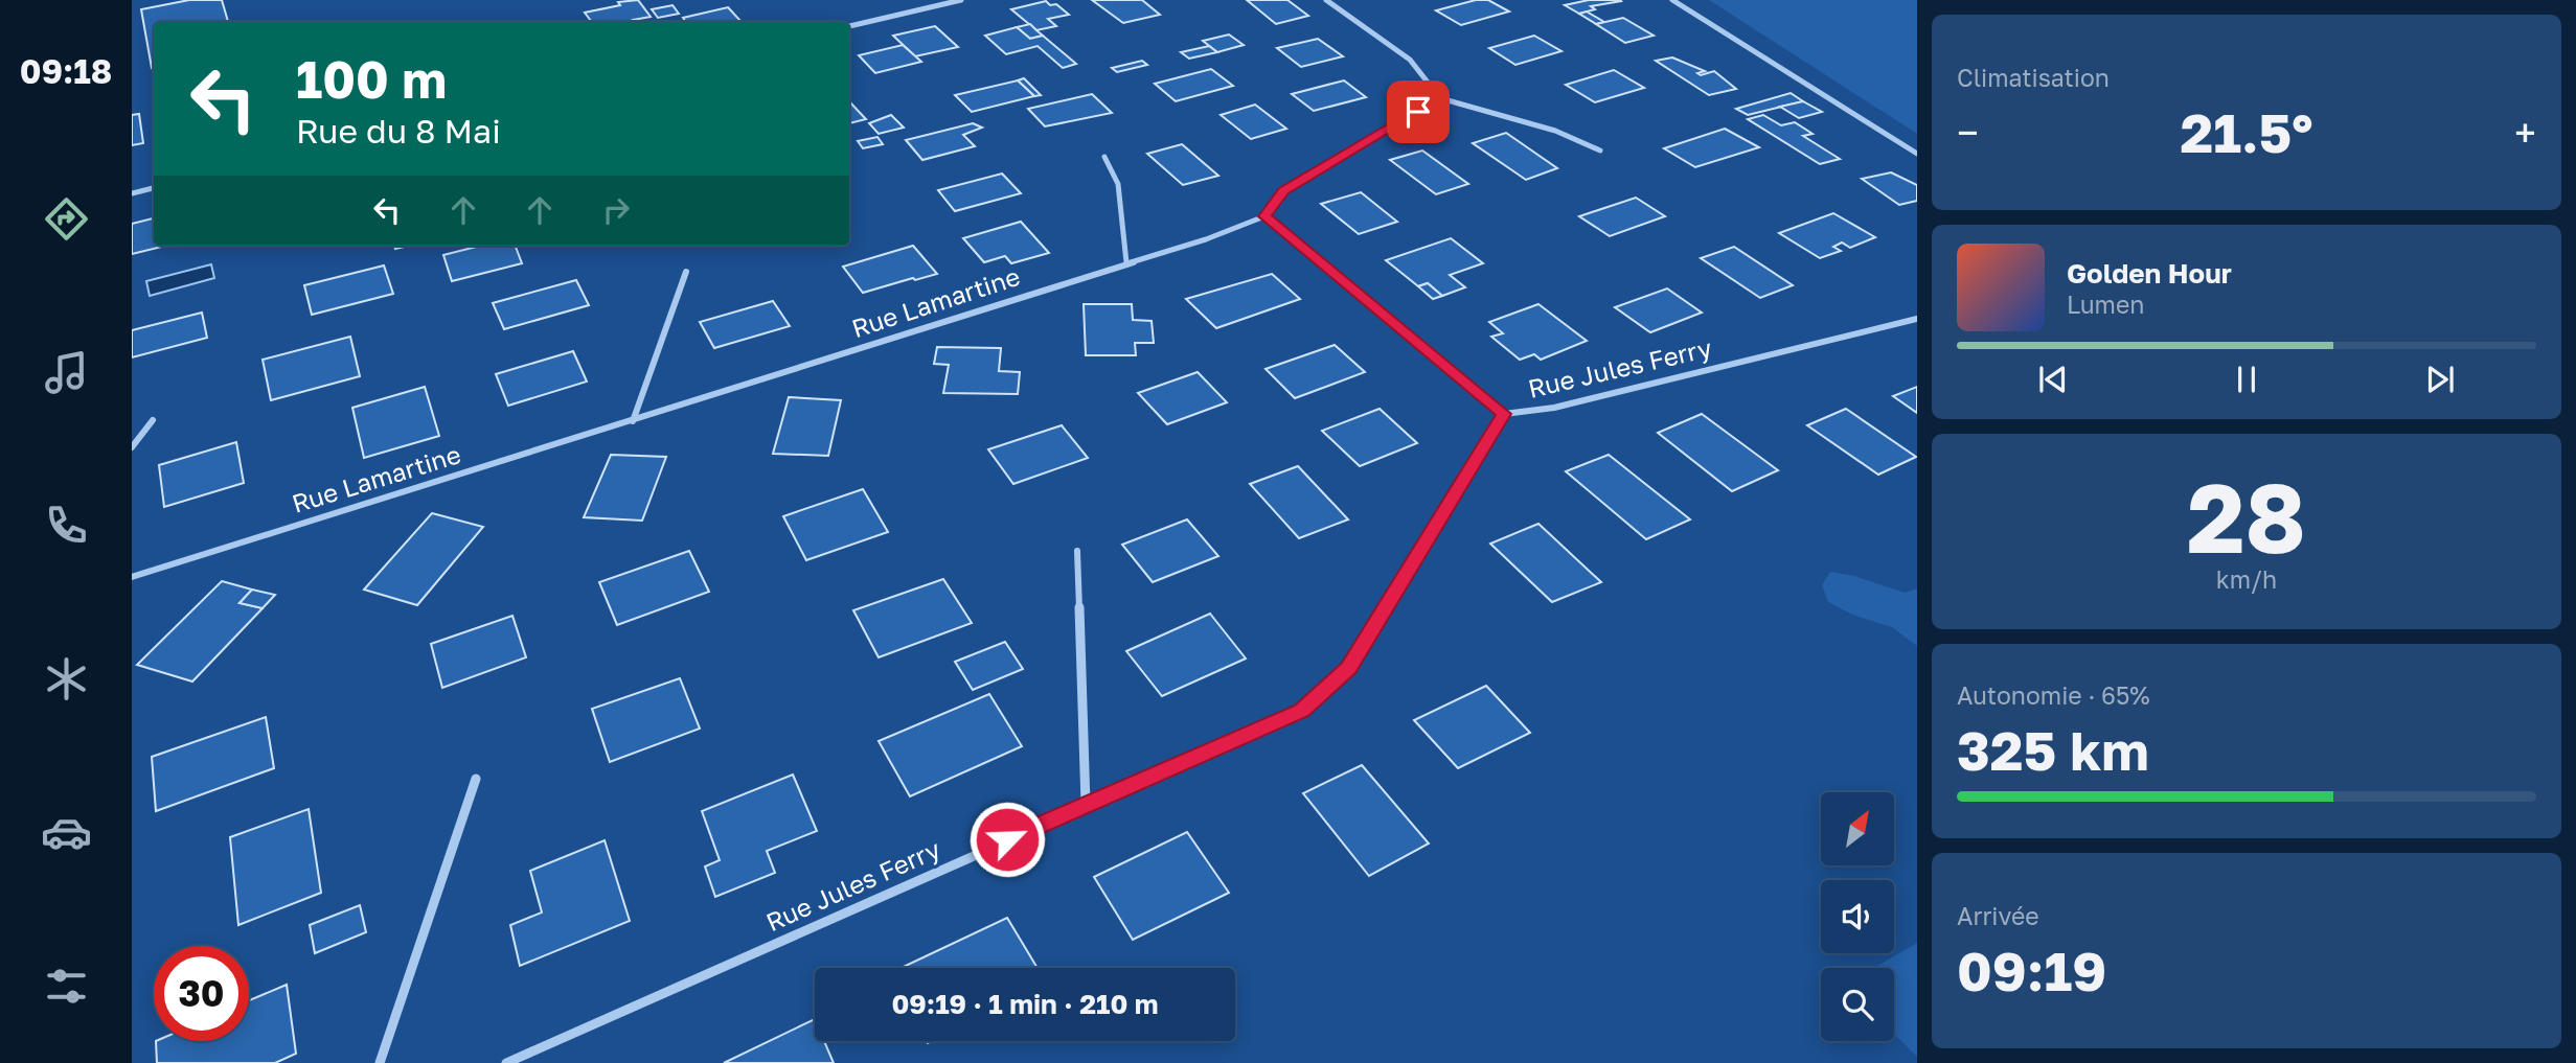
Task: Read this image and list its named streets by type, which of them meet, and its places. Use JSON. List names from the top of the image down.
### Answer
{
  "streets": {
    "street": ["Rue Lamartine", "Rue Jules Ferry"]
  },
  "north": "top right",
  "page": {
    "tabs": "09:18",
    "tile": [
      "Climatisation",
      ["28", "km/h"],
      ["Autonomie · 65%", "325 km"],
      ["Arrivée", "09:19"]
    ],
    "turn": ["100 m", "Rue du 8 Mai"],
    "heat": ["−", "21.5°", "+"],
    "song": ["Golden Hour", "Lumen"],
    "limit": "30",
    "trip": "09:19 · 1 min · 210 m"
  }
}
